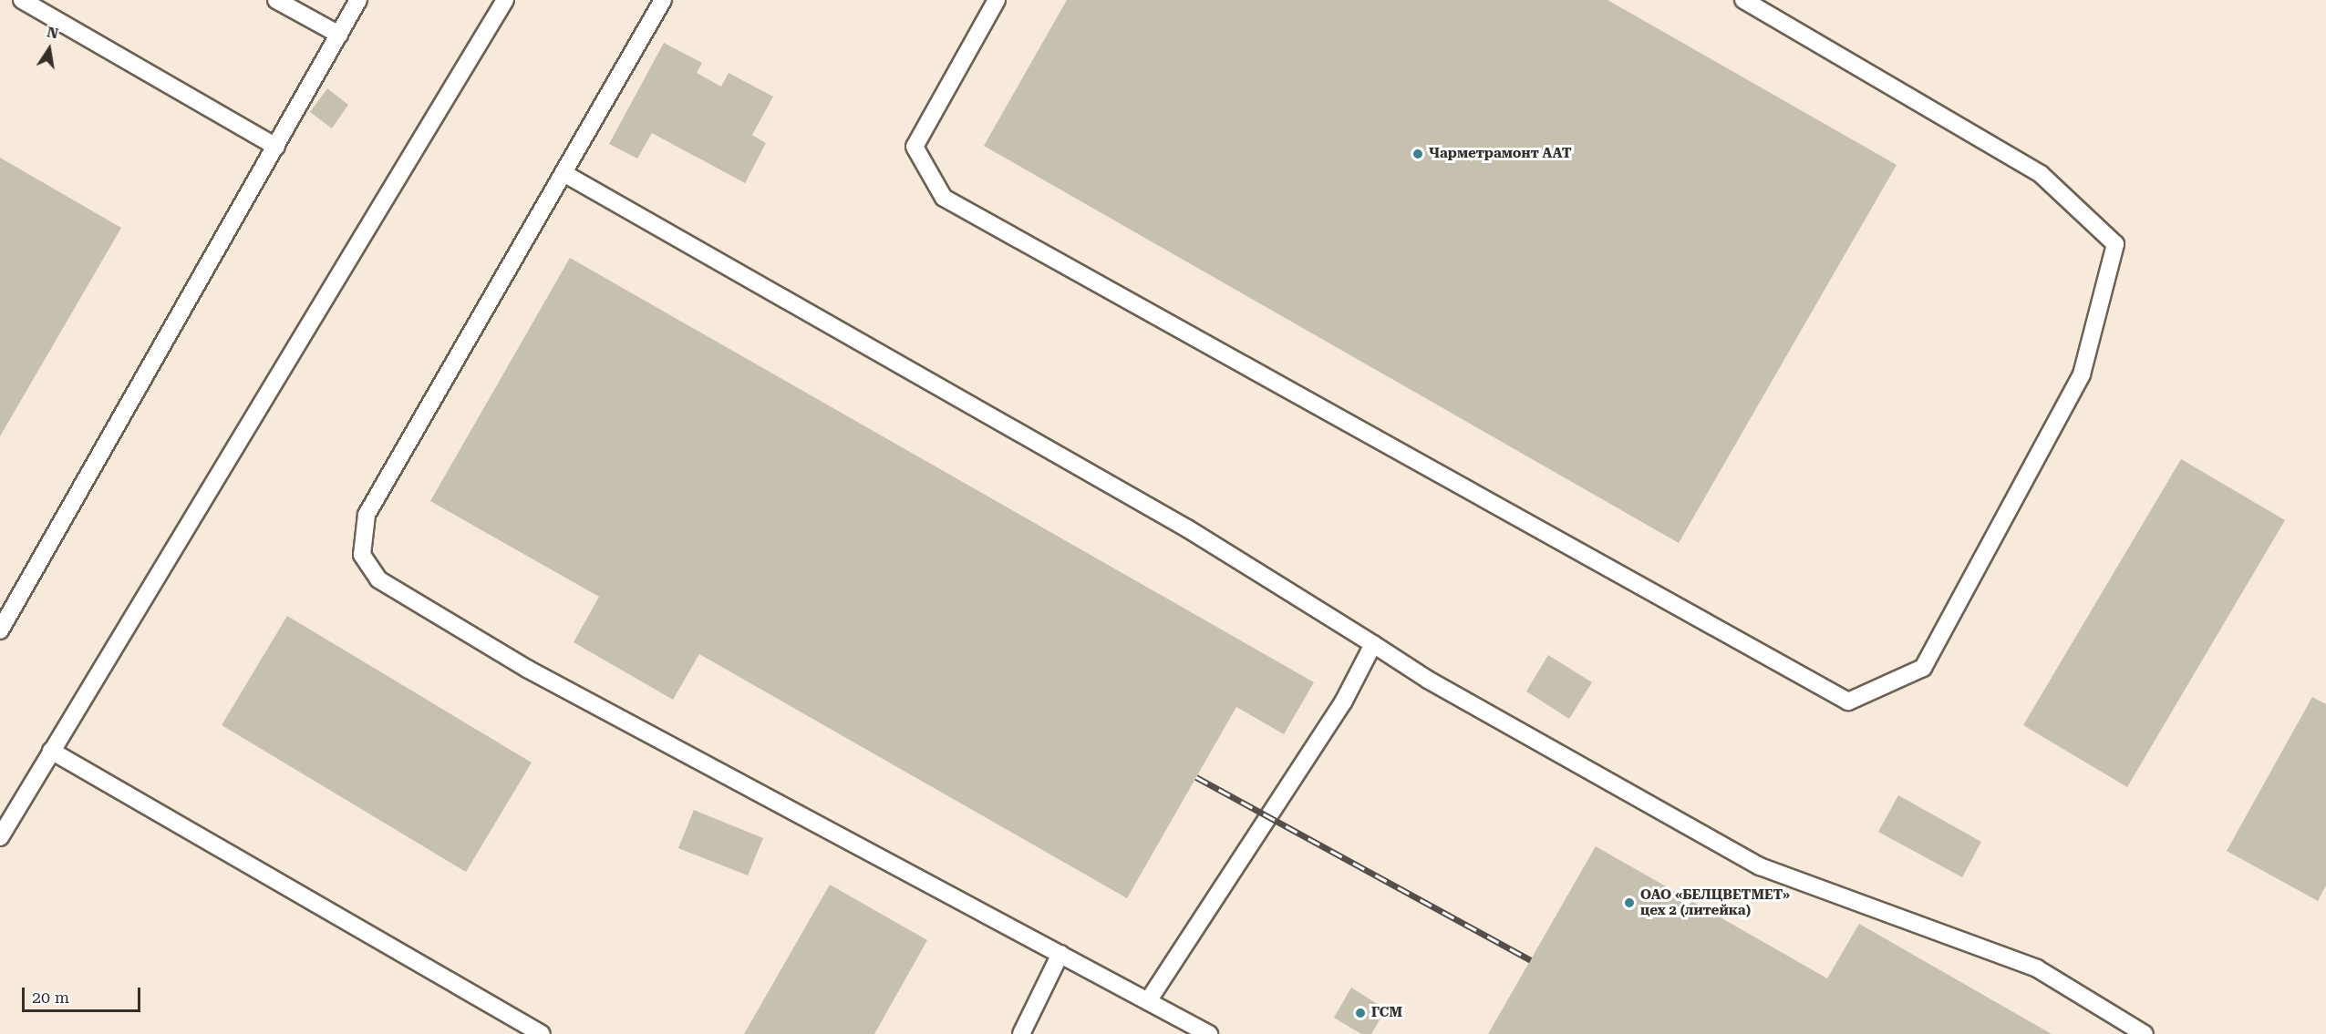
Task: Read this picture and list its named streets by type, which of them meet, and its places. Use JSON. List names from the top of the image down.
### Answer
{
  "places": ["Чарметрамонт ААТ", "ОАО «БЕЛЦВЕТМЕТ» цех 2 (литейка)", "ГСМ"],
  "scale_bar": "20 m",
  "north": "top"
}
